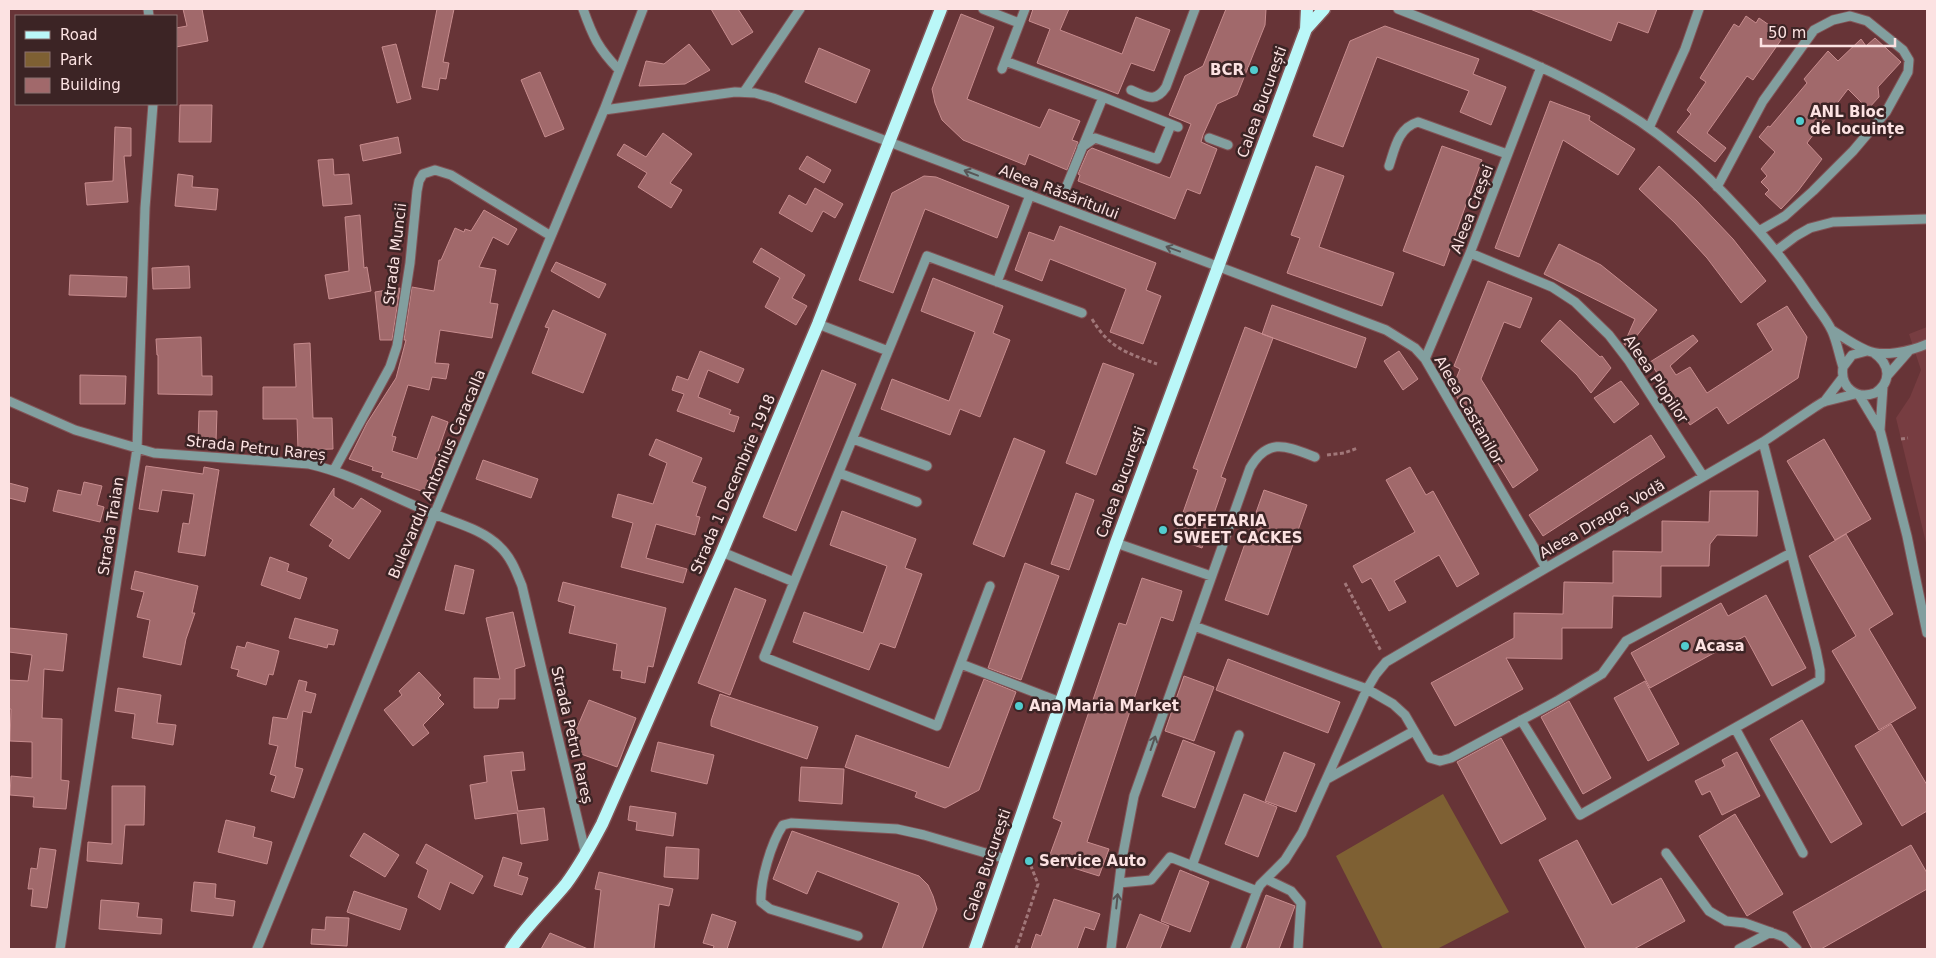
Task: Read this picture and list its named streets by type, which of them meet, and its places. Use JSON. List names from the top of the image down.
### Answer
{
  "streets": {
    "main road": ["Calea București", "Strada 1 Decembrie 1918"],
    "street": [
      "Aleea Răsăritului",
      "Aleea Creșei",
      "Strada Muncii",
      "Aleea Plopilor",
      "Aleea Castanilor",
      "Strada Petru Rareș",
      "Bulevardul Antonius Caracalla",
      "Aleea Dragoș Vodă",
      "Strada Traian"
    ]
  },
  "crossings": [
    ["Calea București", "Aleea Răsăritului"],
    ["Calea București", "Aleea Castanilor"],
    ["Aleea Răsăritului", "Aleea Castanilor"],
    ["Aleea Răsăritului", "Bulevardul Antonius Caracalla"],
    ["Aleea Răsăritului", "Strada 1 Decembrie 1918"],
    ["Aleea Creșei", "Aleea Plopilor"],
    ["Aleea Creșei", "Aleea Castanilor"],
    ["Strada Muncii", "Strada Petru Rareș"],
    ["Strada Muncii", "Bulevardul Antonius Caracalla"],
    ["Aleea Plopilor", "Aleea Dragoș Vodă"],
    ["Aleea Castanilor", "Aleea Dragoș Vodă"],
    ["Strada Petru Rareș", "Bulevardul Antonius Caracalla"],
    ["Strada Petru Rareș", "Strada 1 Decembrie 1918"],
    ["Strada Petru Rareș", "Strada Traian"]
  ],
  "one_way": ["Aleea Răsăritului"],
  "places": [
    "BCR",
    "ANL Bloc de locuințe",
    "COFETARIA SWEET CACKES",
    "Acasa",
    "Ana Maria Market",
    "Service Auto"
  ],
  "legend": ["Road", "Park", "Building"],
  "scale_bar": "50 m"
}
